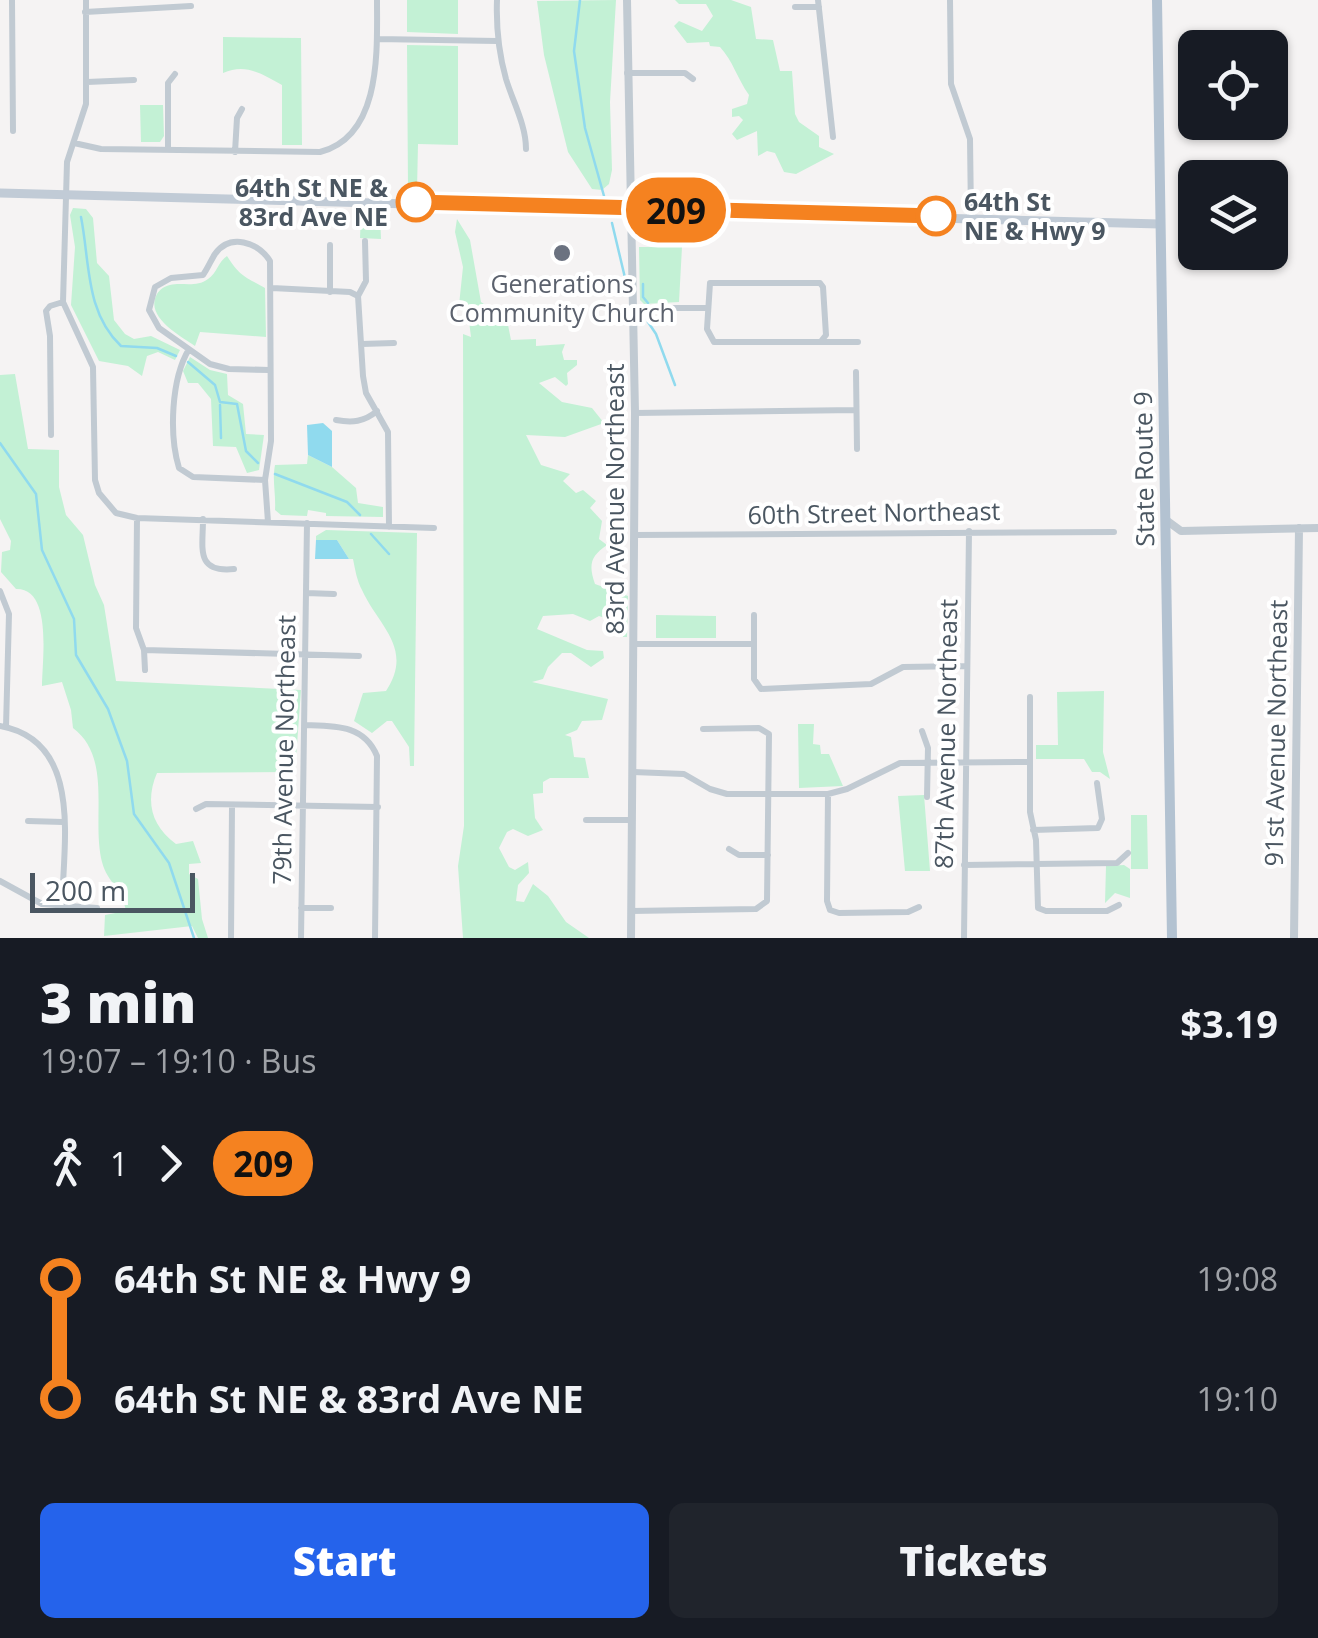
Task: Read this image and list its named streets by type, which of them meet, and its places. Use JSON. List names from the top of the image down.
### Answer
{
  "streets": {
    "main road": ["State Route 9"],
    "street": [
      "83rd Avenue Northeast",
      "60th Street Northeast",
      "91st Avenue Northeast",
      "87th Avenue Northeast",
      "79th Avenue Northeast"
    ]
  },
  "crossings": [
    ["83rd Avenue Northeast", "60th Street Northeast"],
    ["60th Street Northeast", "87th Avenue Northeast"]
  ],
  "places": ["64th St NE & 83rd Ave NE", "64th St NE & Hwy 9", "Generations Community Church"],
  "lines": ["bus line 209"],
  "scale_bar": "200 m",
  "page": {
    "on_map": "209",
    "scale": "200 m",
    "heading": ["3 min", "19:07 – 19:10 · Bus", "$3.19"],
    "legs": ["1", "209"],
    "list": [
      {
        "name": "64th St NE & Hwy 9",
        "value": "19:08"
      },
      {
        "name": "64th St NE & 83rd Ave NE",
        "value": "19:10"
      }
    ],
    "buttons": ["Start", "Tickets"]
  }
}
